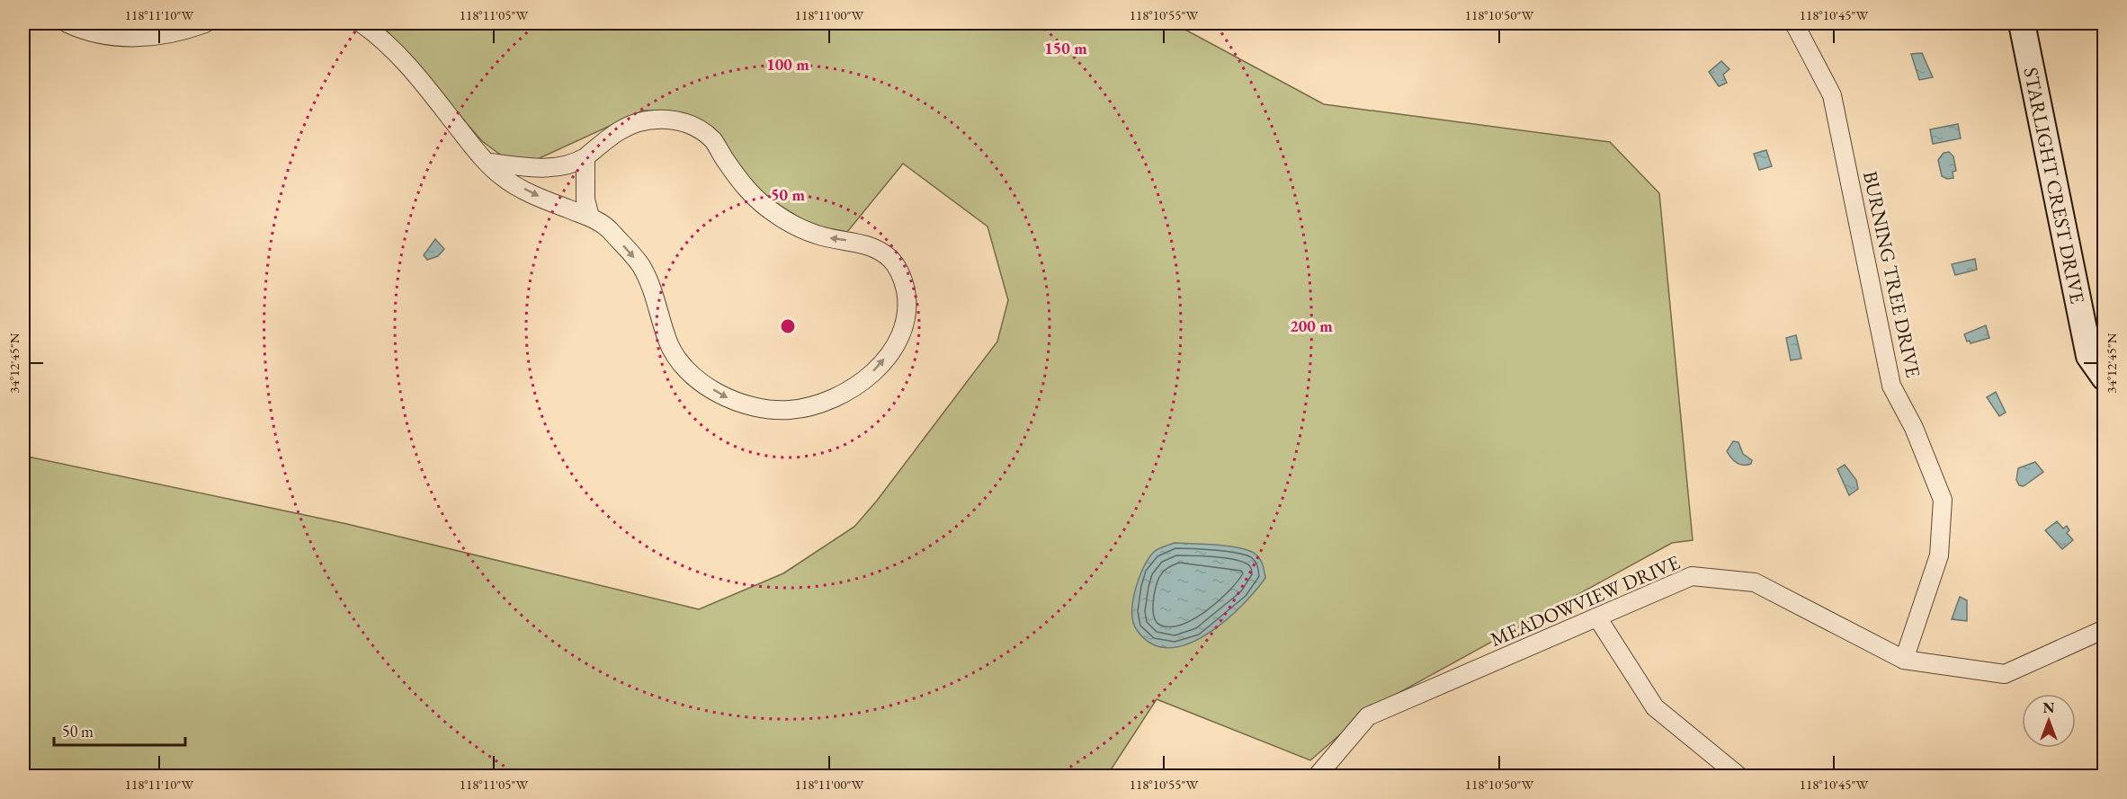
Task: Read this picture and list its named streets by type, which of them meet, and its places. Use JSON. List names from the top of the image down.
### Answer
{
  "streets": {
    "street": ["STARLIGHT CREST DRIVE", "BURNING TREE DRIVE", "MEADOWVIEW DRIVE"]
  },
  "crossings": [
    ["BURNING TREE DRIVE", "MEADOWVIEW DRIVE"]
  ],
  "scale_bar": "50 m",
  "north": "top",
  "coordinates": [
    "118°11'10\"W",
    "118°11'05\"W",
    "118°11'00\"W",
    "118°10'55\"W",
    "118°10'50\"W",
    "118°10'45\"W",
    "34°12'45\"N"
  ],
  "rings": [
    "150 m",
    "100 m",
    "50 m",
    "200 m"
  ]
}
